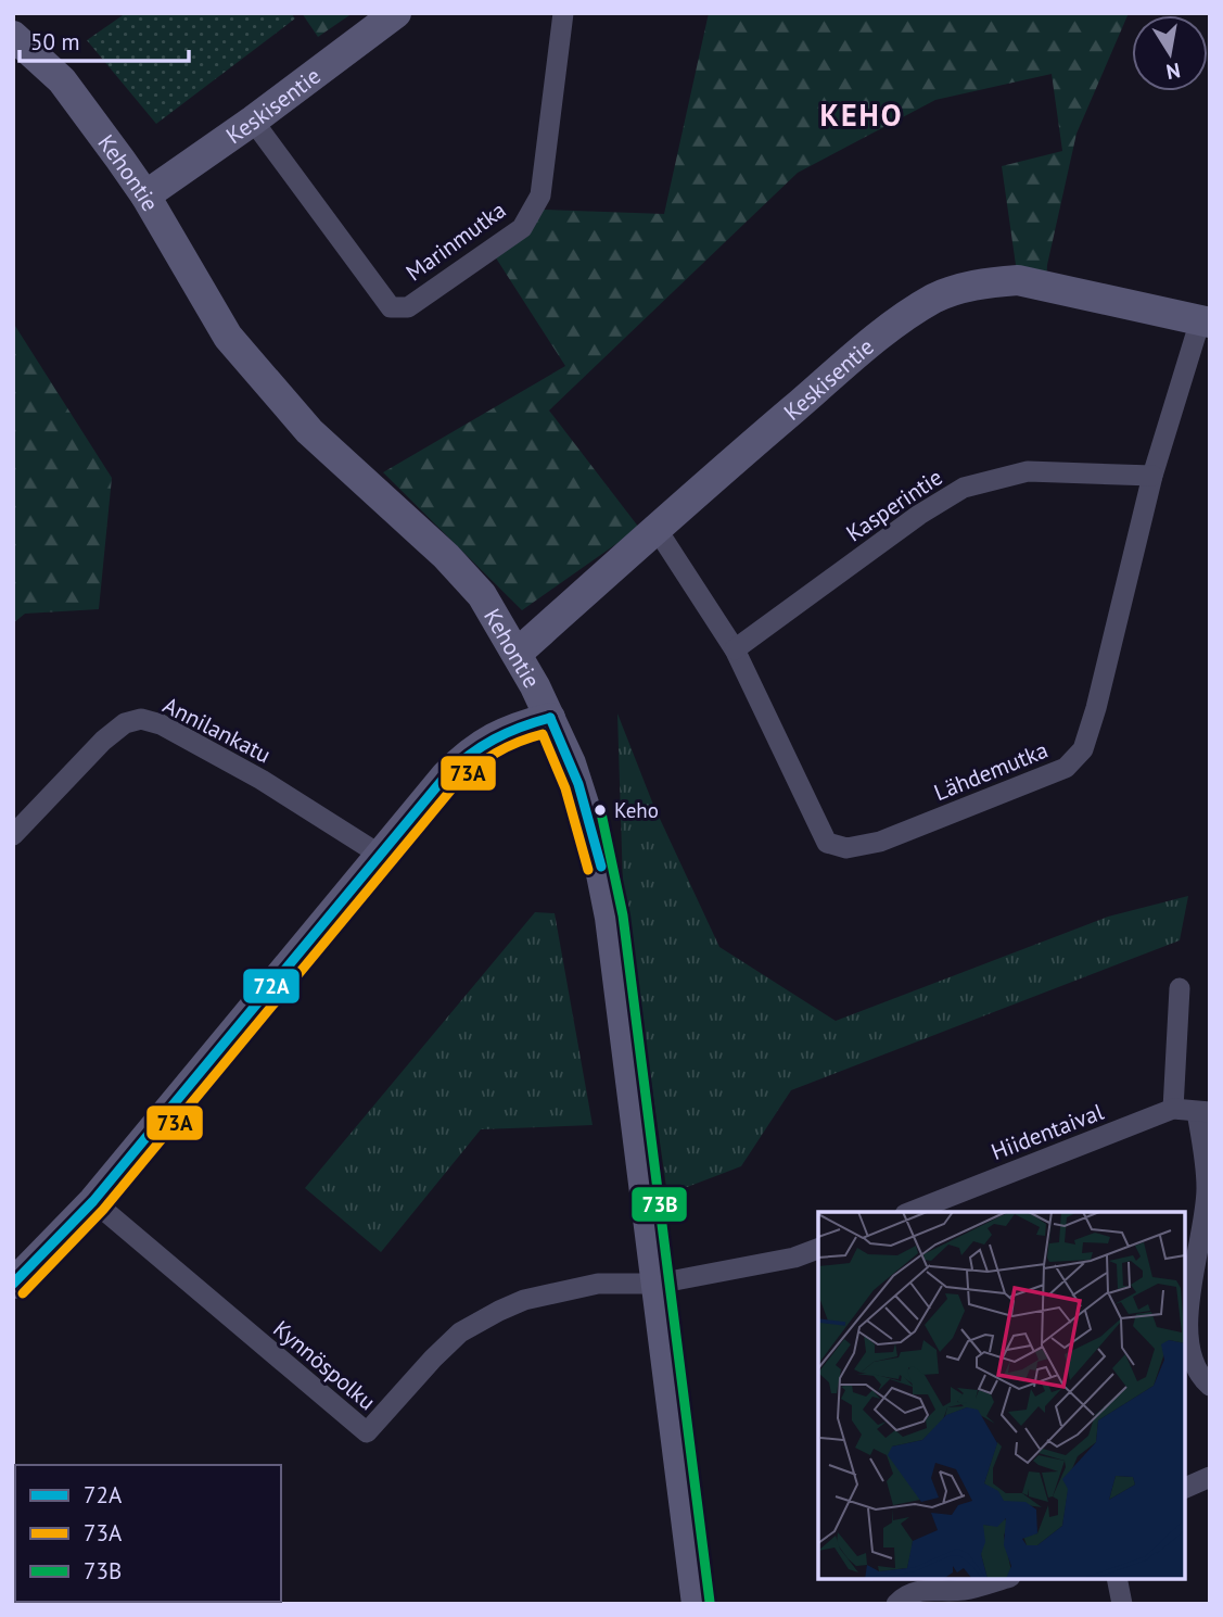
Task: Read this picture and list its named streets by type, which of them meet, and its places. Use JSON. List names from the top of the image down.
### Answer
{
  "streets": {
    "street": [
      "Keskisentie",
      "Kehontie",
      "Marinmutka",
      "Kasperintie",
      "Annilankatu",
      "Lähdemutka",
      "Hiidentaival",
      "Kynnöspolku"
    ]
  },
  "crossings": [
    ["Keskisentie", "Kehontie"],
    ["Keskisentie", "Marinmutka"],
    ["Keskisentie", "Lähdemutka"],
    ["Kehontie", "Kynnöspolku"],
    ["Kasperintie", "Lähdemutka"]
  ],
  "districts": ["KEHO"],
  "places": ["Keho"],
  "lines": ["transit line 72A", "transit line 73A", "transit line 73B"],
  "legend": ["72A", "73A", "73B"],
  "scale_bar": "50 m",
  "north": "bottom"
}
